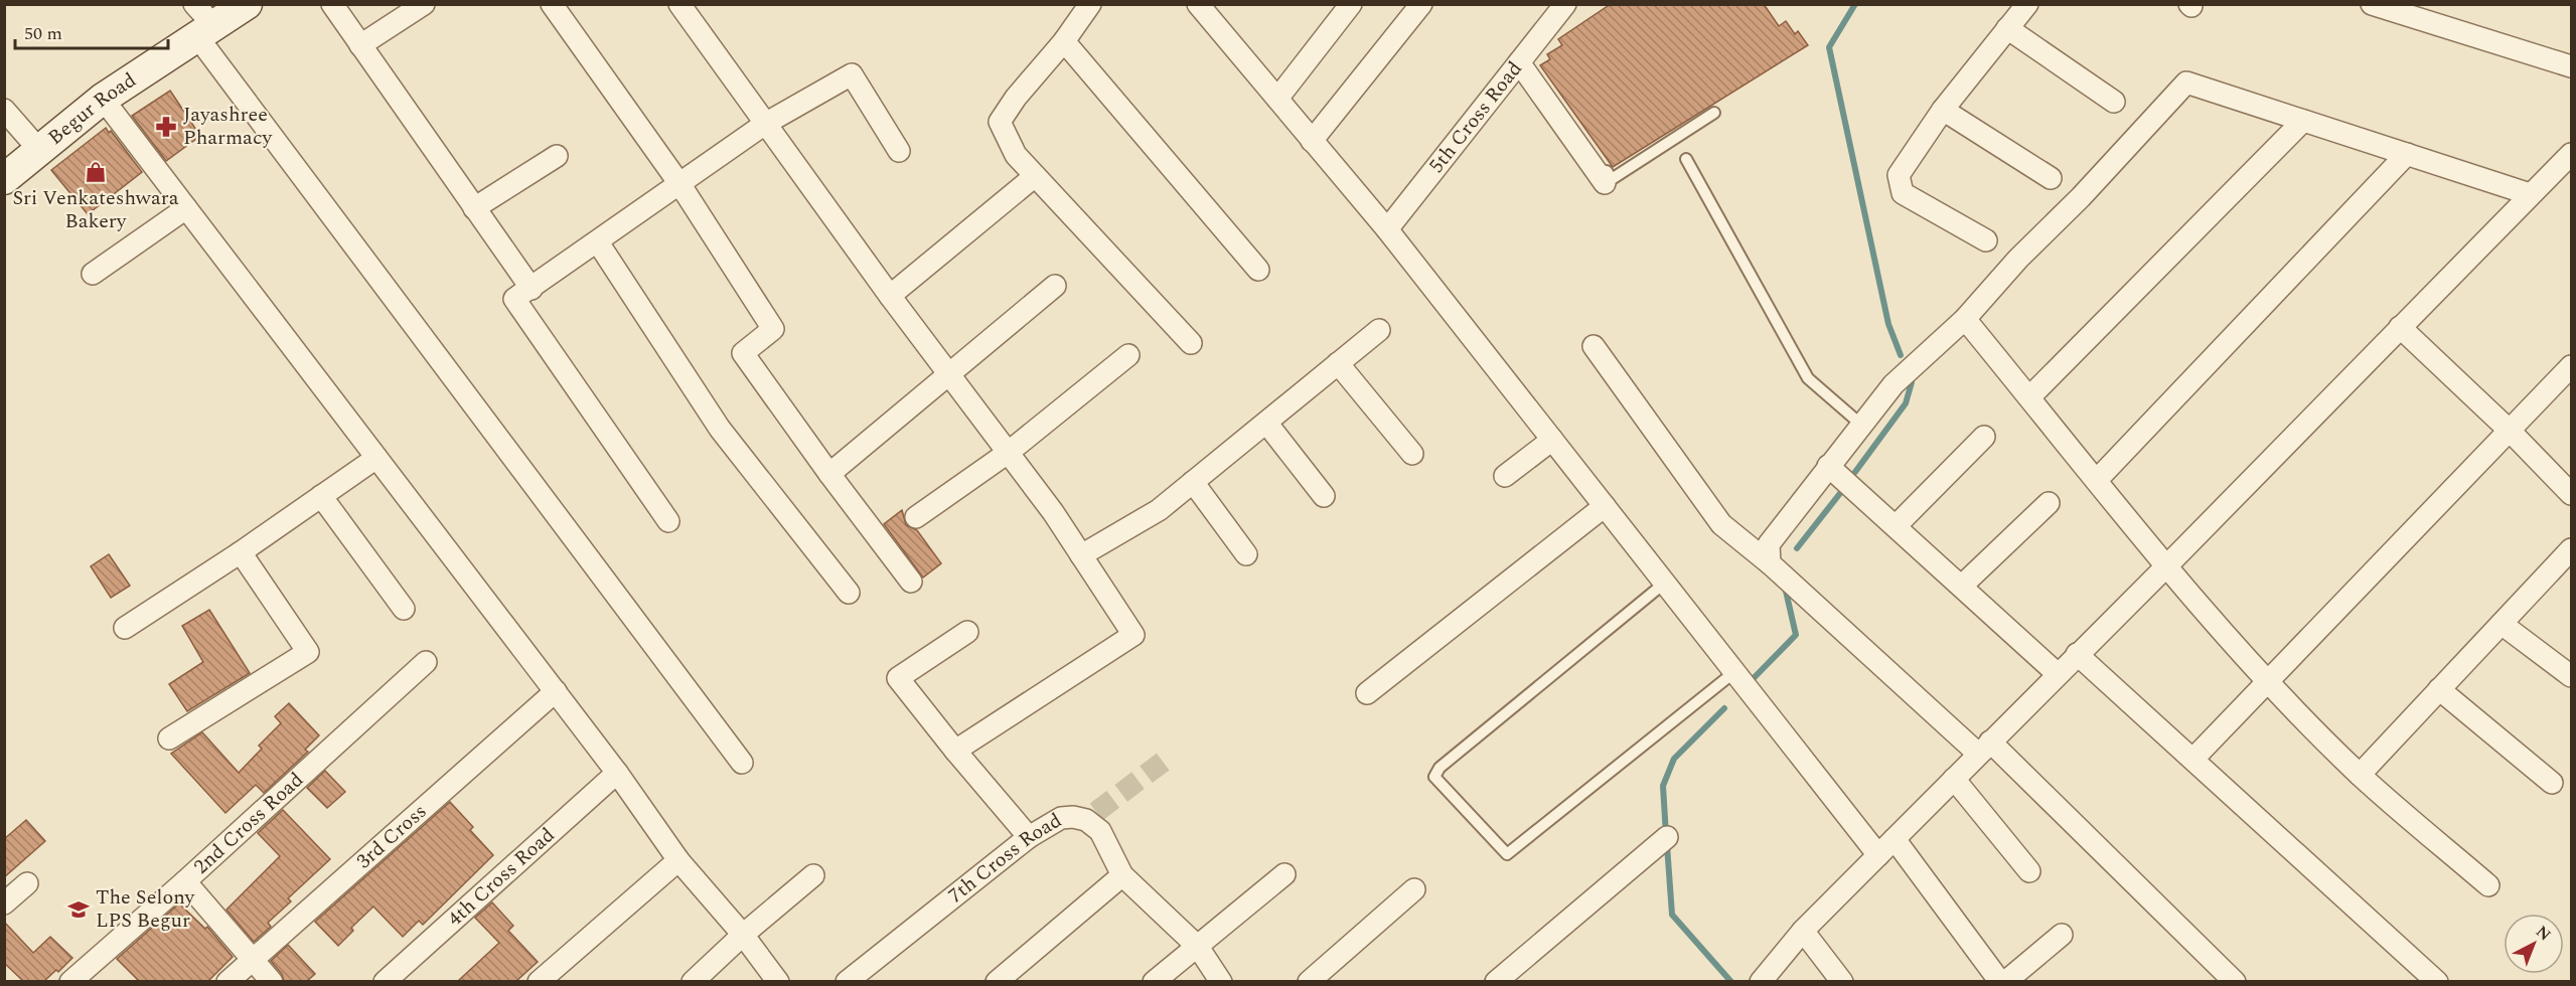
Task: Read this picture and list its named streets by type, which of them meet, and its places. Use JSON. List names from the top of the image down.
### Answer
{
  "streets": {
    "main road": ["Begur Road"],
    "street": [
      "5th Cross Road",
      "2nd Cross Road",
      "3rd Cross",
      "7th Cross Road",
      "4th Cross Road"
    ]
  },
  "places": {
    "pharmacy": ["Jayashree Pharmacy"],
    "shop": ["Sri Venkateshwara Bakery"],
    "school or university": ["The Selony LPS Begur"]
  },
  "scale_bar": "50 m",
  "north": "top right"
}
